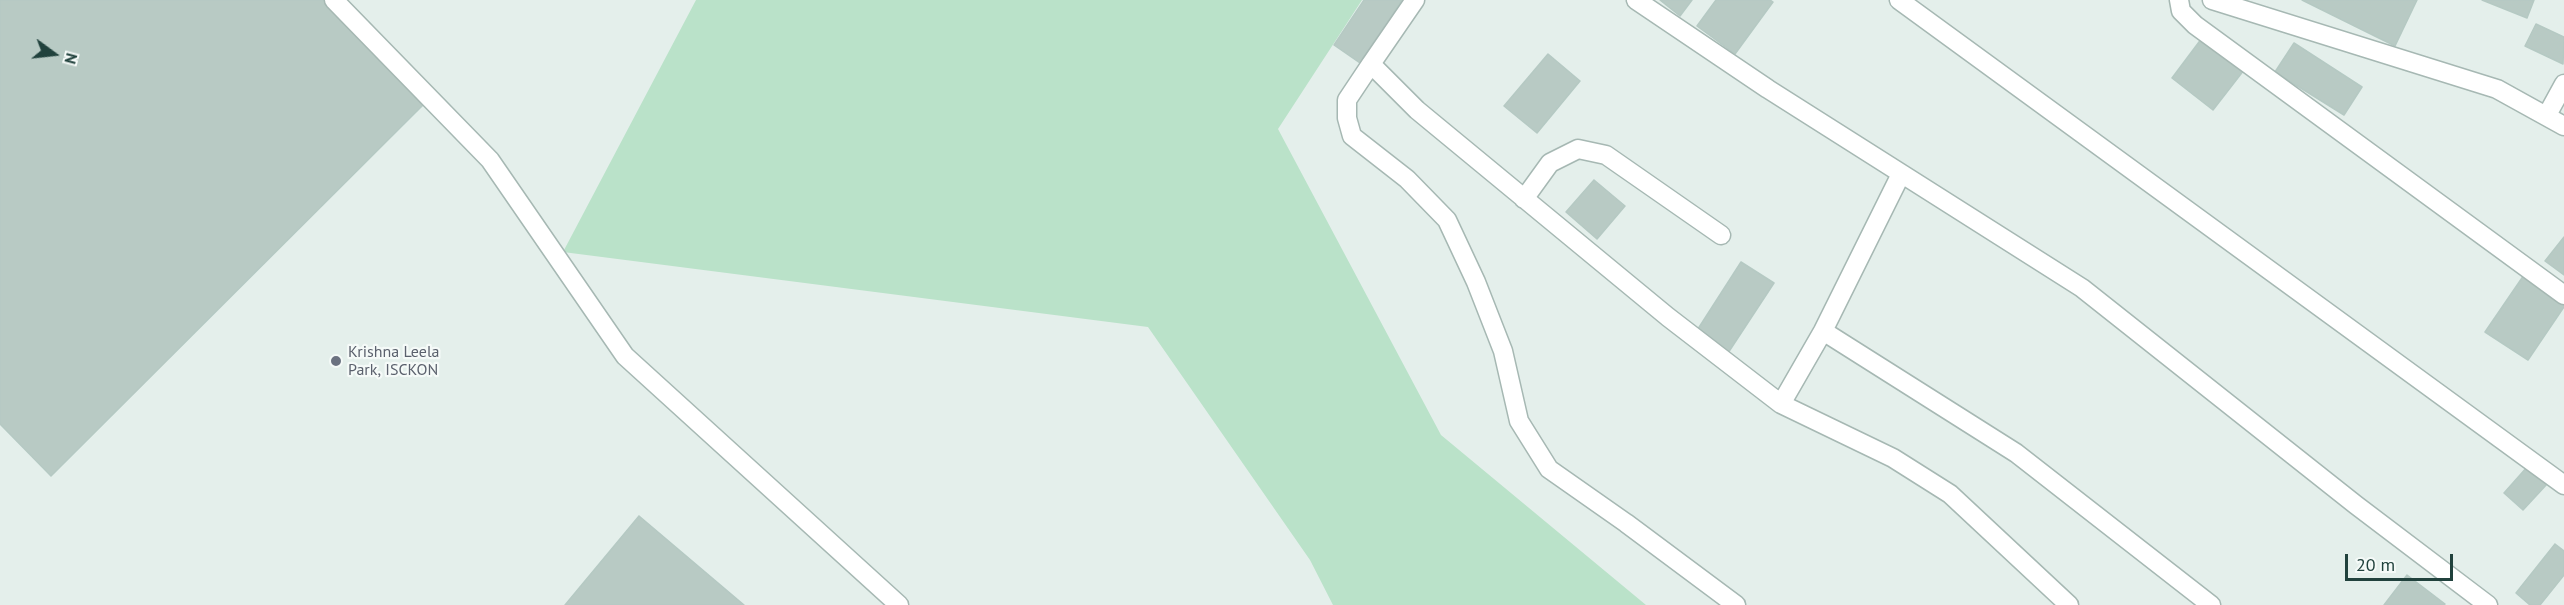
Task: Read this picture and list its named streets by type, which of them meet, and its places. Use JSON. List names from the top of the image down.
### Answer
{
  "places": ["Krishna Leela Park, ISCKON"],
  "scale_bar": "20 m",
  "north": "right"
}
